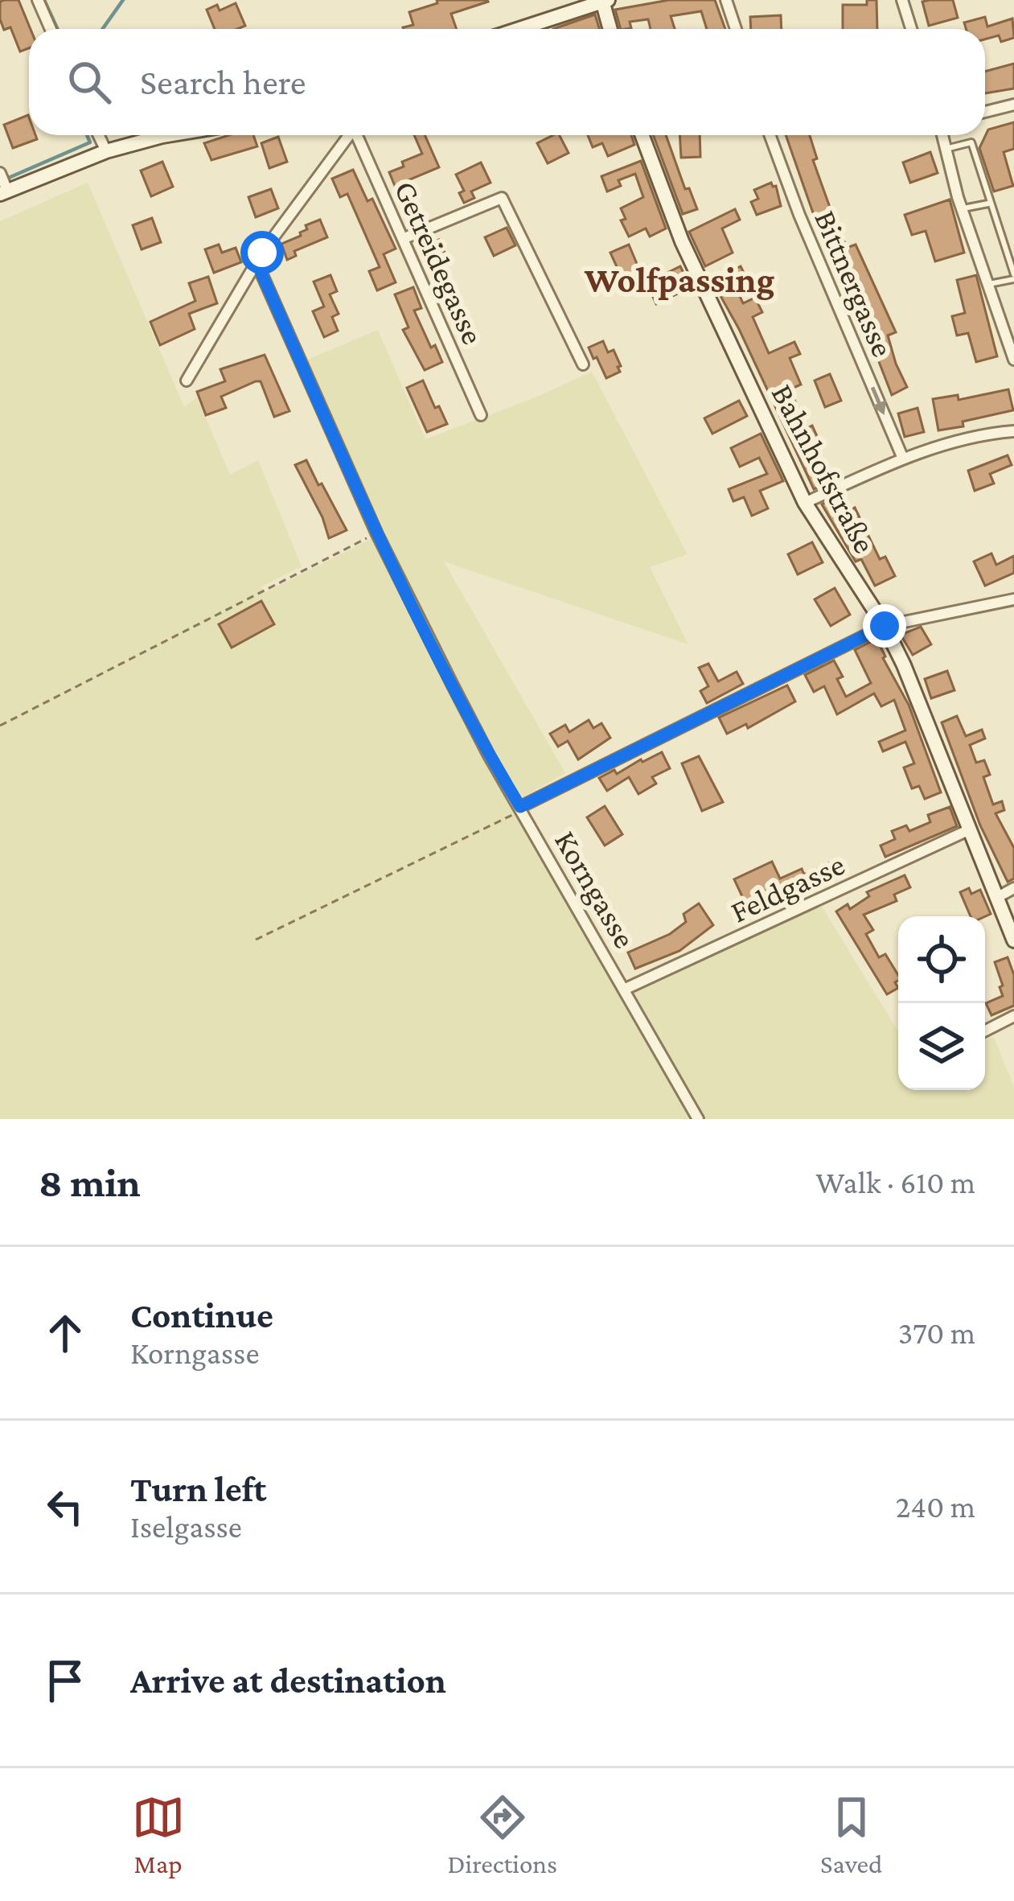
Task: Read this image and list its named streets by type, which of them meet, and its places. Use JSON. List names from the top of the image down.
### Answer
{
  "streets": {
    "street": [
      "Getreidegasse",
      "Bittnergasse",
      "Bahnhofstraße",
      "Feldgasse",
      "Korngasse"
    ]
  },
  "crossings": [
    ["Bahnhofstraße", "Feldgasse"],
    ["Feldgasse", "Korngasse"]
  ],
  "one_way": ["Bittnergasse"],
  "districts": ["Wolfpassing"],
  "page": {
    "search": "Search here",
    "heading": ["8 min", "Walk · 610 m"],
    "list": [
      ["Continue", "Korngasse", "370 m"],
      ["Turn left", "Iselgasse", "240 m"],
      "Arrive at destination"
    ],
    "nav": ["Map", "Directions", "Saved"]
  }
}
